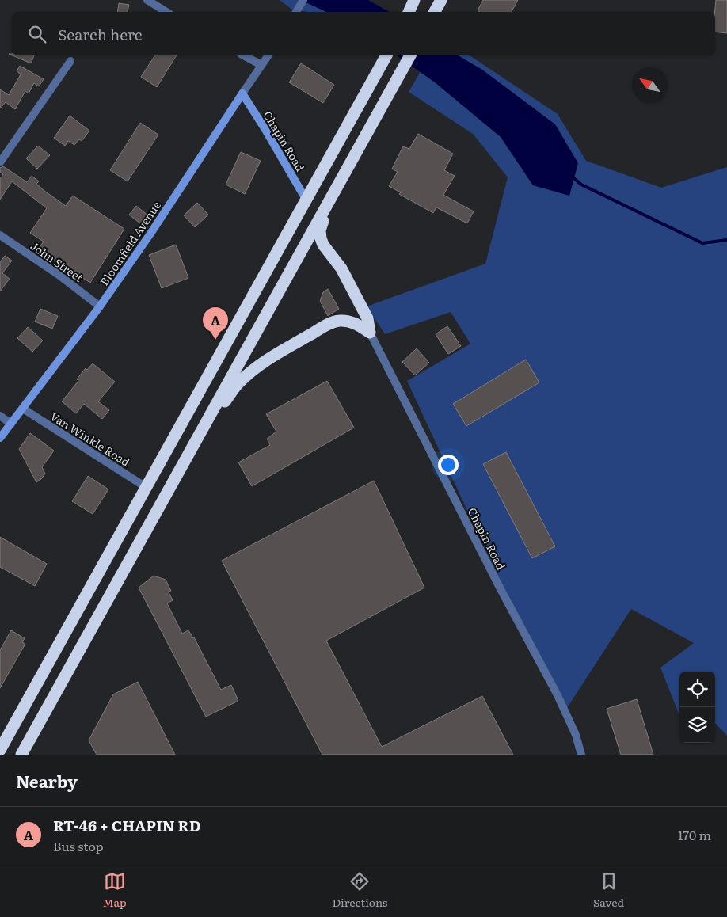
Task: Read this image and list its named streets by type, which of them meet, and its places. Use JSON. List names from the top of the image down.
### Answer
{
  "streets": {
    "street": [
      "Chapin Road",
      "Bloomfield Avenue",
      "John Street",
      "Van Winkle Road"
    ]
  },
  "crossings": [
    ["Chapin Road", "Bloomfield Avenue"],
    ["Bloomfield Avenue", "John Street"],
    ["Bloomfield Avenue", "Van Winkle Road"]
  ],
  "north": "top left",
  "page": {
    "search": "Search here",
    "pins": "A",
    "heading": "Nearby",
    "list": [
      {
        "mark": "A",
        "name": "RT-46 + CHAPIN RD",
        "note": "Bus stop",
        "value": "170 m"
      }
    ],
    "nav": ["Map", "Directions", "Saved"]
  }
}
